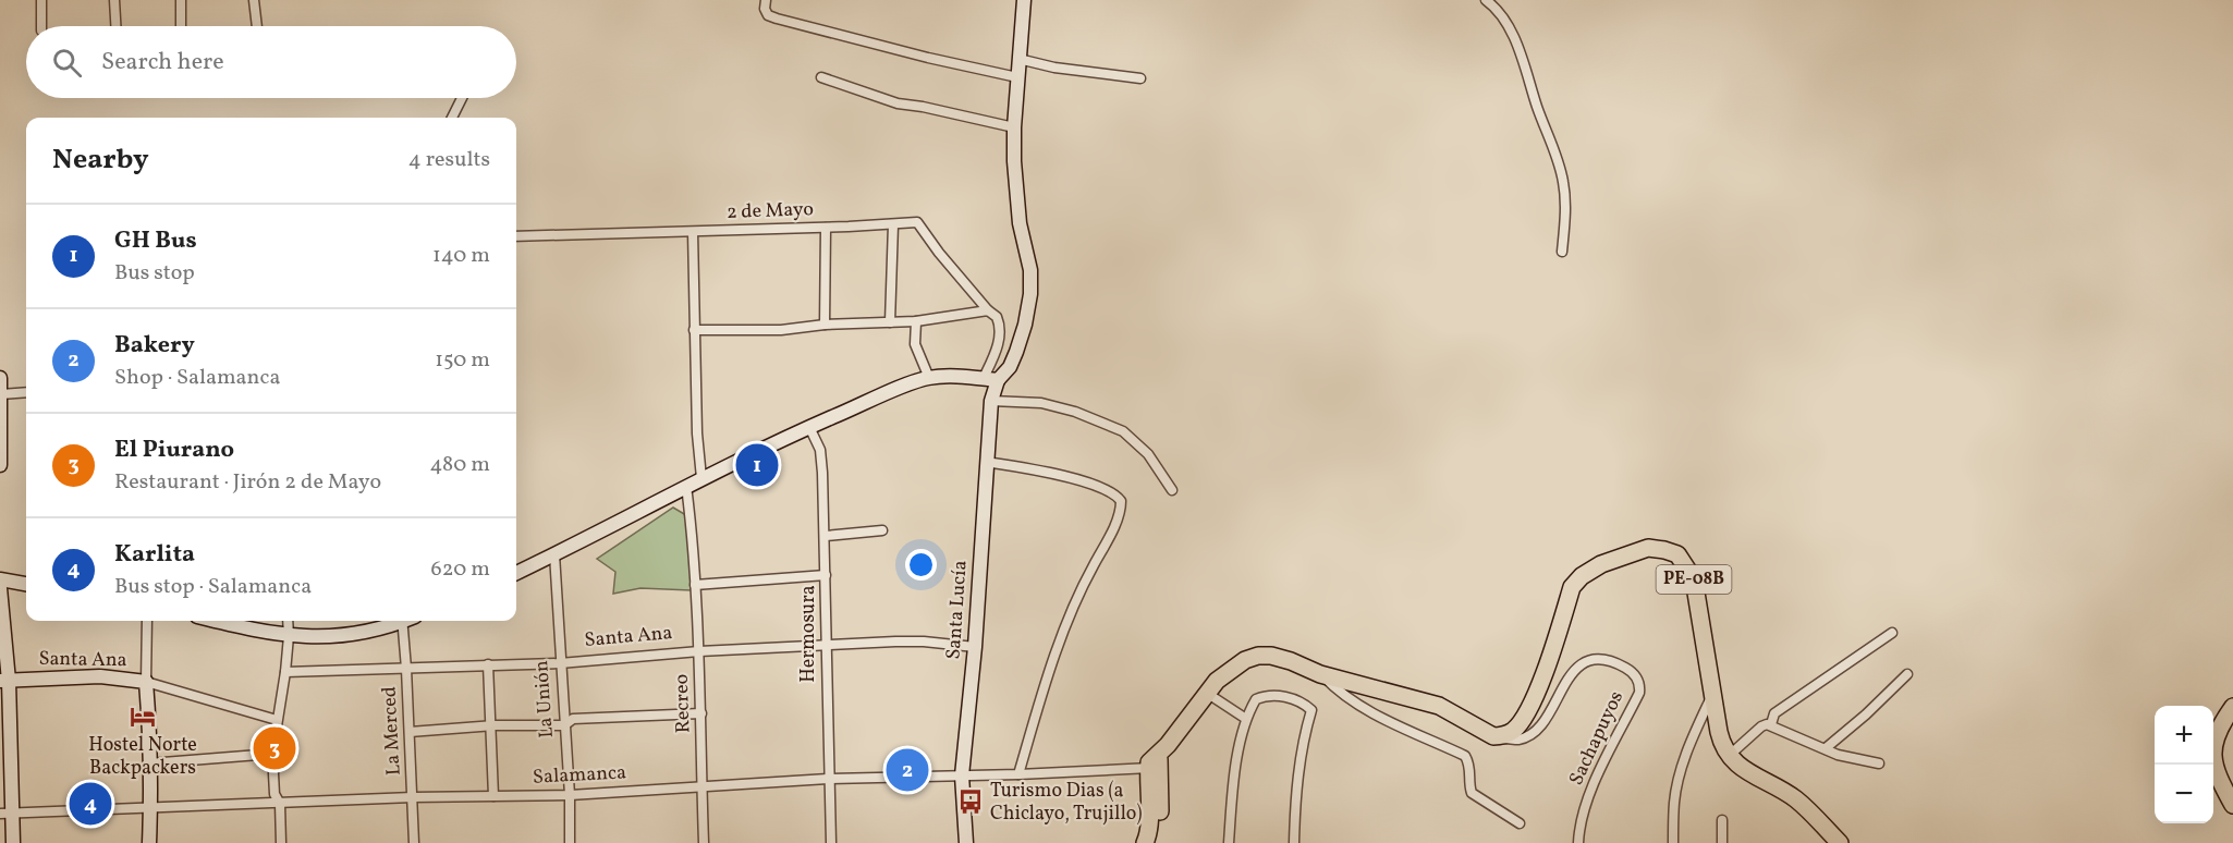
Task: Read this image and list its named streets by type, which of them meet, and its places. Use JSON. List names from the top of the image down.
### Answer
{
  "streets": {
    "highway": ["PE-08B"],
    "street": [
      "2 de Mayo",
      "Santa Lucía",
      "Hermosura",
      "Santa Ana",
      "La Unión",
      "Recreo",
      "La Merced",
      "Sachapuyos",
      "Salamanca"
    ]
  },
  "crossings": [
    ["PE-08B", "Sachapuyos"],
    ["Santa Lucía", "Santa Ana"],
    ["Santa Lucía", "Salamanca"],
    ["Hermosura", "Santa Ana"],
    ["Hermosura", "Salamanca"],
    ["Santa Ana", "La Unión"],
    ["Santa Ana", "Recreo"],
    ["Santa Ana", "La Merced"],
    ["La Unión", "Salamanca"],
    ["Recreo", "Salamanca"],
    ["La Merced", "Salamanca"]
  ],
  "places": {
    "hotel": ["Hostel Norte Backpackers"],
    "bus stop": ["Turismo Dias (a Chiclayo, Trujillo)"]
  },
  "page": {
    "search": "Search here",
    "heading": ["Nearby", "4 results"],
    "list": [
      {
        "mark": "1",
        "name": "GH Bus",
        "note": "Bus stop",
        "value": "140 m"
      },
      {
        "mark": "2",
        "name": "Bakery",
        "note": "Shop · Salamanca",
        "value": "150 m"
      },
      {
        "mark": "3",
        "name": "El Piurano",
        "note": "Restaurant · Jirón 2 de Mayo",
        "value": "480 m"
      },
      {
        "mark": "4",
        "name": "Karlita",
        "note": "Bus stop · Salamanca",
        "value": "620 m"
      }
    ],
    "pins": [
      "1",
      "3",
      "2",
      "4"
    ],
    "map_buttons": ["+", "−"]
  }
}
